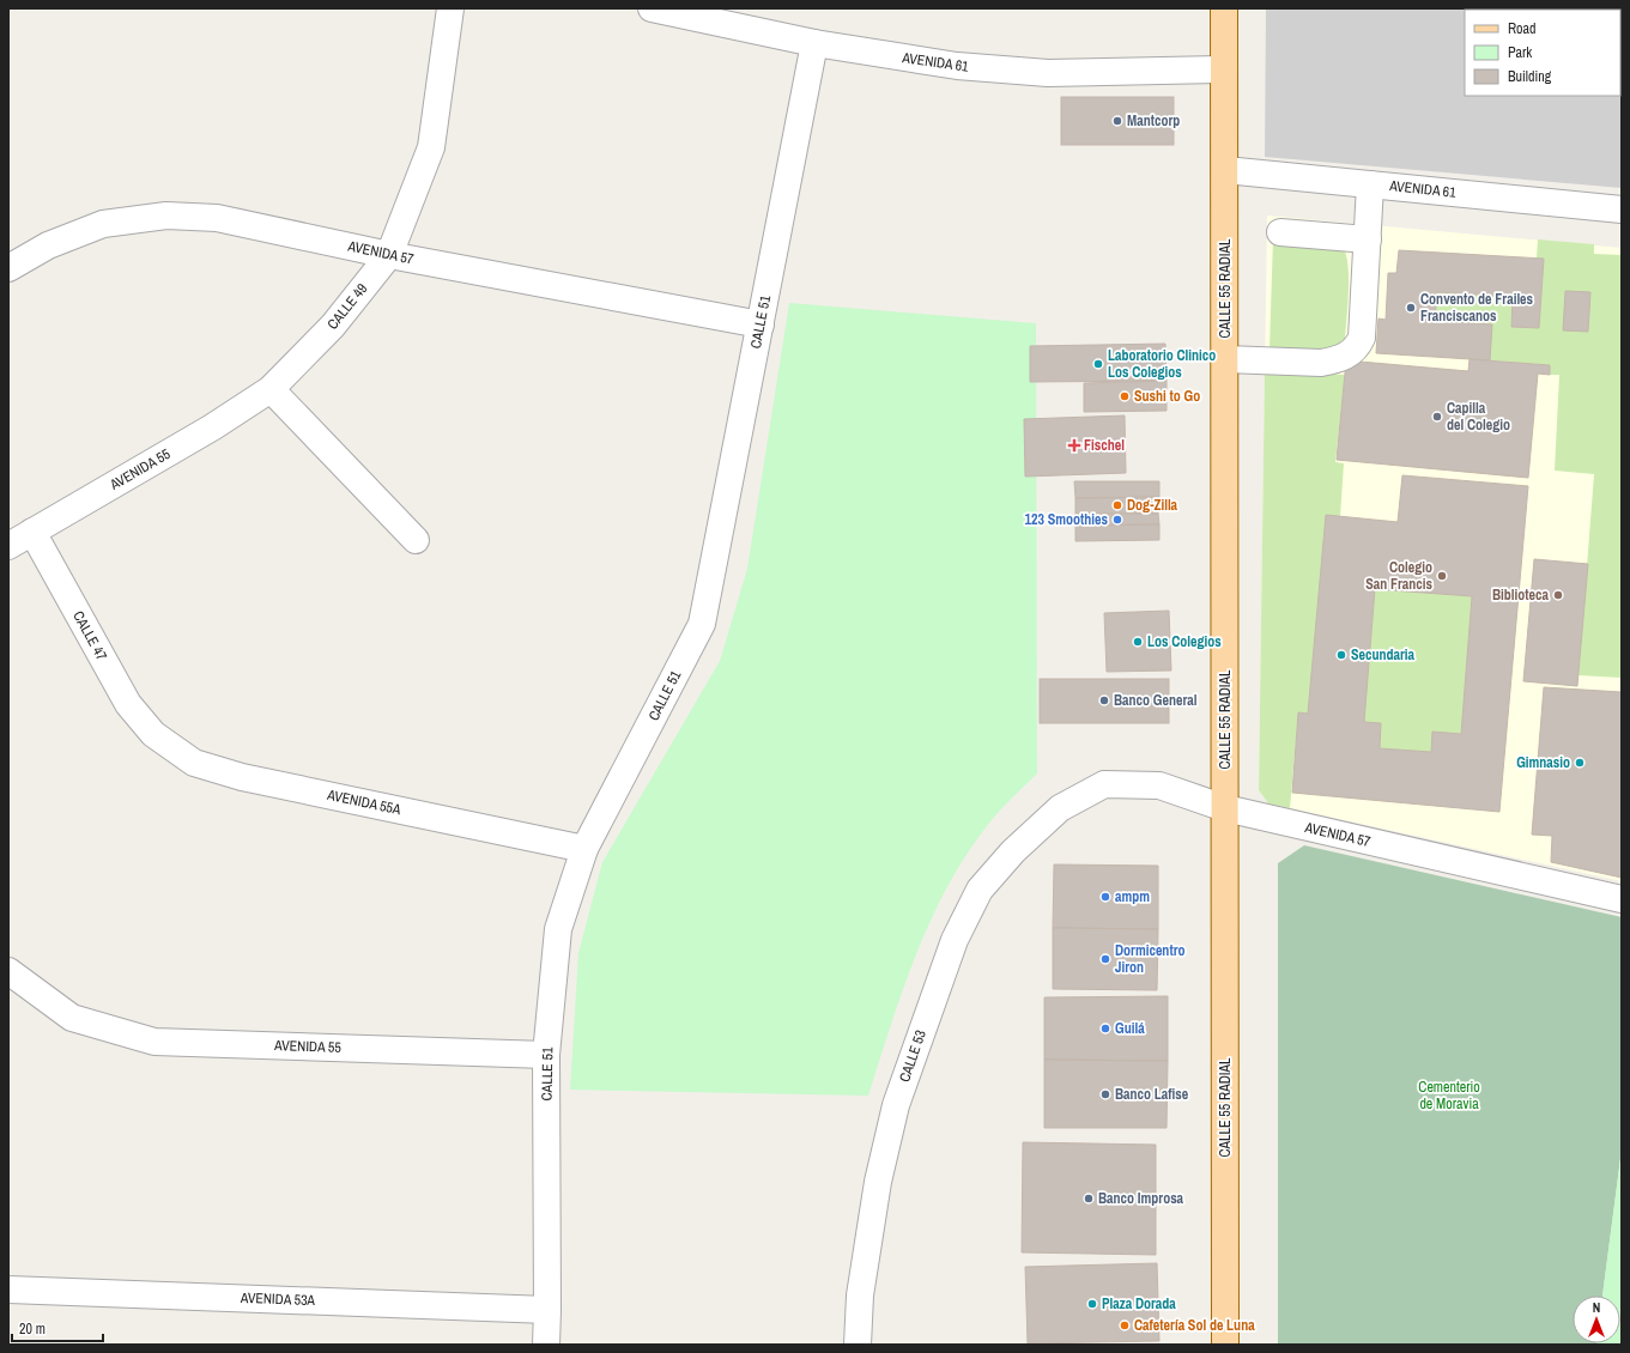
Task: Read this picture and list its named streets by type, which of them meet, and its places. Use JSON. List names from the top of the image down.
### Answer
{
  "streets": {
    "main road": ["CALLE 55 RADIAL"],
    "street": [
      "AVENIDA 61",
      "AVENIDA 57",
      "CALLE 49",
      "CALLE 51",
      "AVENIDA 55",
      "CALLE 47",
      "AVENIDA 55A",
      "CALLE 53",
      "AVENIDA 53A"
    ]
  },
  "crossings": [
    ["AVENIDA 61", "CALLE 55 RADIAL"],
    ["AVENIDA 61", "CALLE 51"],
    ["AVENIDA 57", "CALLE 55 RADIAL"],
    ["AVENIDA 57", "CALLE 49"],
    ["AVENIDA 57", "CALLE 51"],
    ["AVENIDA 57", "CALLE 53"],
    ["CALLE 49", "AVENIDA 55"],
    ["CALLE 51", "AVENIDA 55"],
    ["CALLE 51", "AVENIDA 55A"],
    ["CALLE 51", "AVENIDA 53A"],
    ["AVENIDA 55", "CALLE 47"],
    ["CALLE 47", "AVENIDA 55A"]
  ],
  "parks": ["Cementerio de Moravia"],
  "places": {
    "other": [
      "Mantcorp",
      "Convento de Frailes Franciscanos",
      "Laboratorio Clinico Los Colegios",
      "Sushi to Go",
      "Capilla del Colegio",
      "Dog-Zilla",
      "123 Smoothies",
      "Colegio San Francis",
      "Biblioteca",
      "Los Colegios",
      "Secundaria",
      "Banco General",
      "Gimnasio",
      "ampm",
      "Dormicentro Jiron",
      "Guilá",
      "Banco Lafise",
      "Banco Improsa",
      "Plaza Dorada",
      "Cafetería Sol de Luna"
    ],
    "health": ["Fischel"]
  },
  "legend": ["Road", "Park", "Building"],
  "scale_bar": "20 m",
  "north": "top"
}
